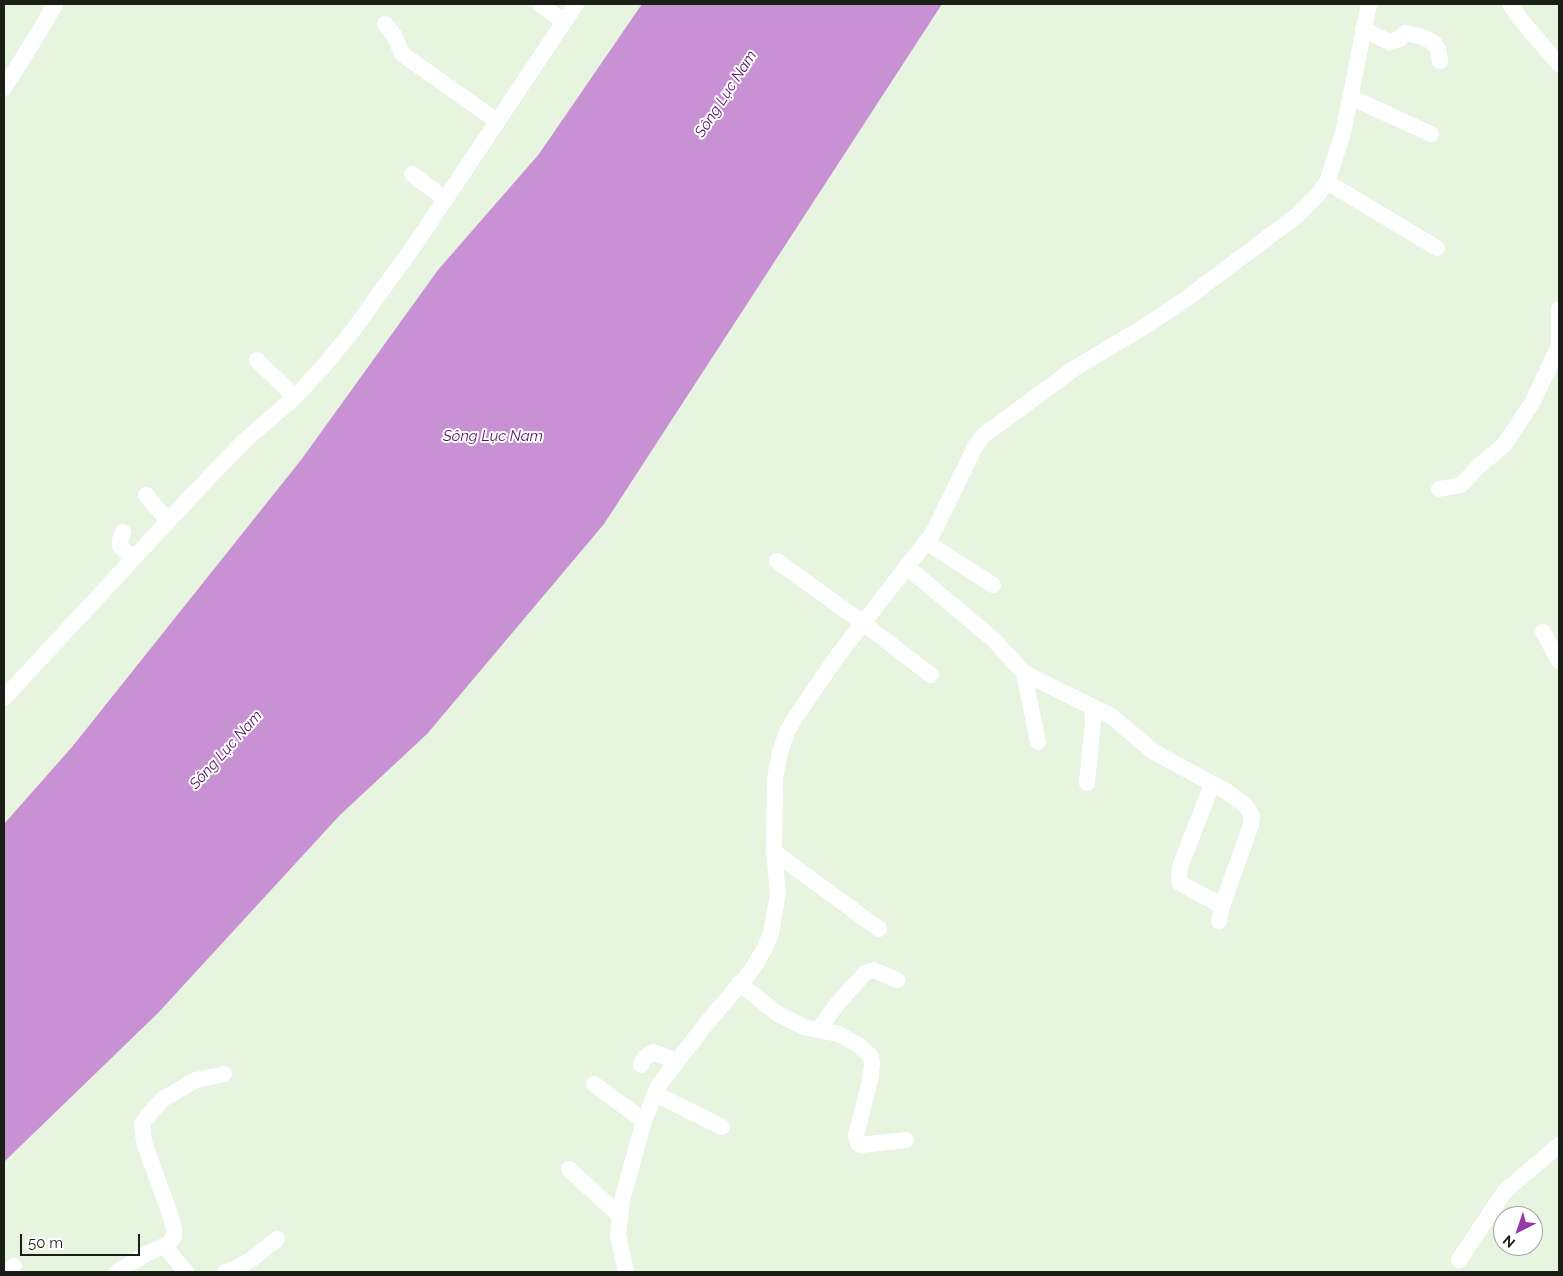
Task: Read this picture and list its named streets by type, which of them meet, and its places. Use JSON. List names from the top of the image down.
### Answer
{
  "water": ["Sông Lục Nam"],
  "scale_bar": "50 m",
  "north": "bottom left"
}
